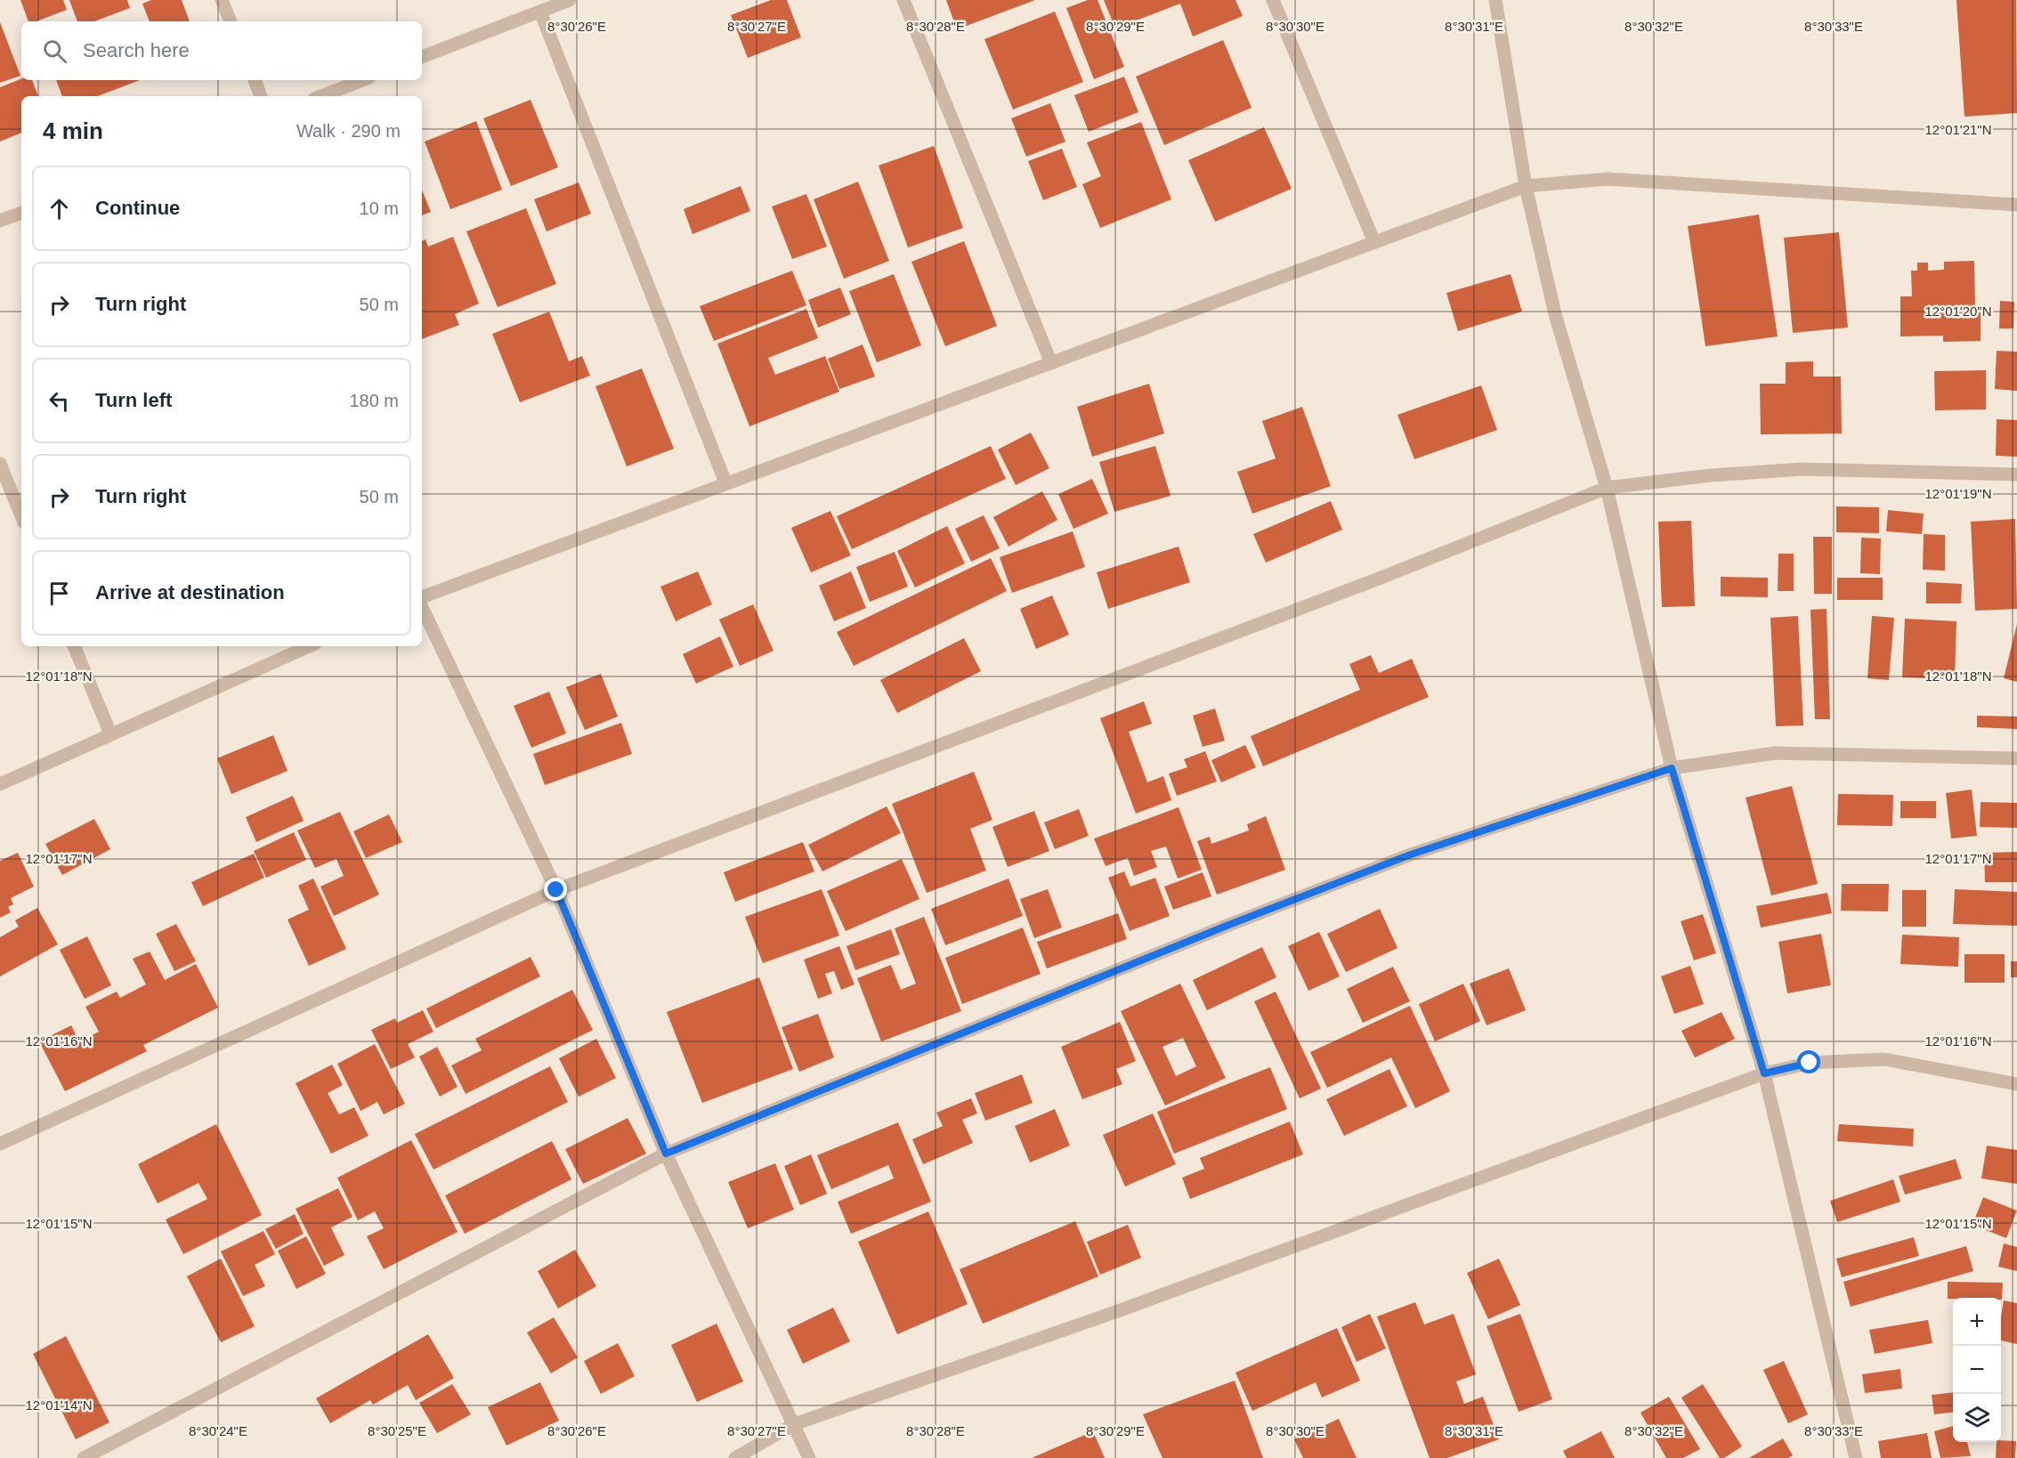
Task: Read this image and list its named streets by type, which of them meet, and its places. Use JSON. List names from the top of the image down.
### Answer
{
  "page": {
    "search": "Search here",
    "heading": ["4 min", "Walk · 290 m"],
    "list": [
      ["Continue", "10 m"],
      ["Turn right", "50 m"],
      ["Turn left", "180 m"],
      ["Turn right", "50 m"],
      "Arrive at destination"
    ],
    "map_buttons": ["+", "−"]
  },
  "coordinates": [
    "8°30'26\"E",
    "8°30'27\"E",
    "8°30'28\"E",
    "8°30'29\"E",
    "8°30'30\"E",
    "8°30'31\"E",
    "8°30'32\"E",
    "8°30'33\"E",
    "12°01'21\"N",
    "12°01'20\"N",
    "12°01'19\"N",
    "12°01'18\"N",
    "12°01'17\"N",
    "12°01'16\"N",
    "12°01'15\"N",
    "12°01'14\"N",
    "8°30'24\"E",
    "8°30'25\"E"
  ]
}
